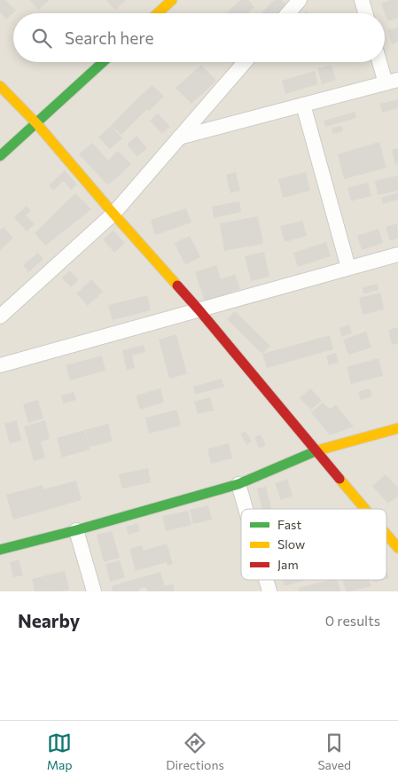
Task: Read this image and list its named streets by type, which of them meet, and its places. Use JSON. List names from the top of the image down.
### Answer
{
  "legend": ["Fast", "Slow", "Jam"],
  "page": {
    "search": "Search here",
    "heading": ["Nearby", "0 results"],
    "nav": ["Map", "Directions", "Saved"]
  }
}
